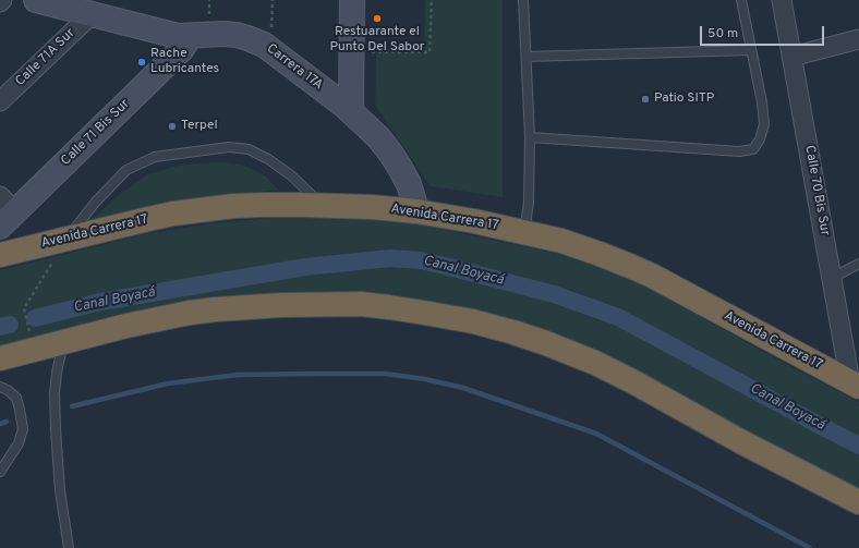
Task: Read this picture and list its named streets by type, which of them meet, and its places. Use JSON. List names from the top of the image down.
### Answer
{
  "streets": {
    "highway": ["Avenida Carrera 17"],
    "street": [
      "Calle 71A Sur",
      "Carrera 17A",
      "Calle 71 Bis Sur",
      "Calle 70 Bis Sur"
    ]
  },
  "crossings": [
    ["Calle 71A Sur", "Carrera 17A"],
    ["Carrera 17A", "Calle 71 Bis Sur"],
    ["Carrera 17A", "Avenida Carrera 17"],
    ["Calle 70 Bis Sur", "Avenida Carrera 17"]
  ],
  "water": ["Canal Boyacá"],
  "places": [
    "Restuarante el Punto Del Sabor",
    "Rache Lubricantes",
    "Patio SITP",
    "Terpel"
  ],
  "scale_bar": "50 m"
}
